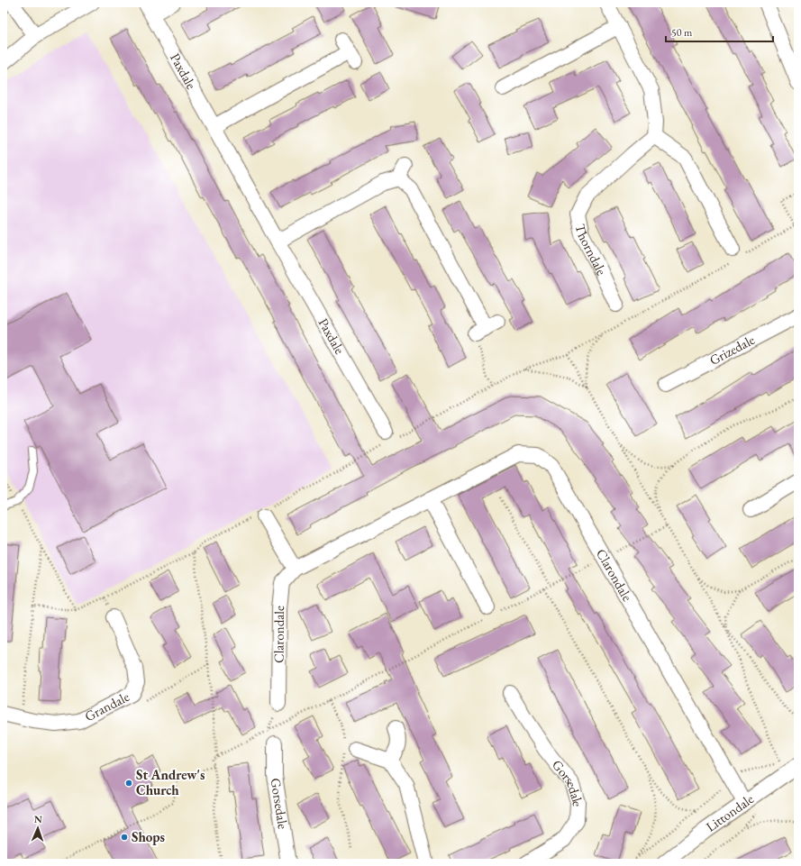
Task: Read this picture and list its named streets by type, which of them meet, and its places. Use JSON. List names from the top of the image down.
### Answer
{
  "streets": {
    "street": [
      "Paxdale",
      "Thorndale",
      "Grizedale",
      "Clarondale",
      "Grandale",
      "Gorsedale",
      "Littondale"
    ]
  },
  "crossings": [
    ["Clarondale", "Littondale"]
  ],
  "places": ["St Andrew's Church", "Shops"],
  "scale_bar": "50 m",
  "north": "top"
}
